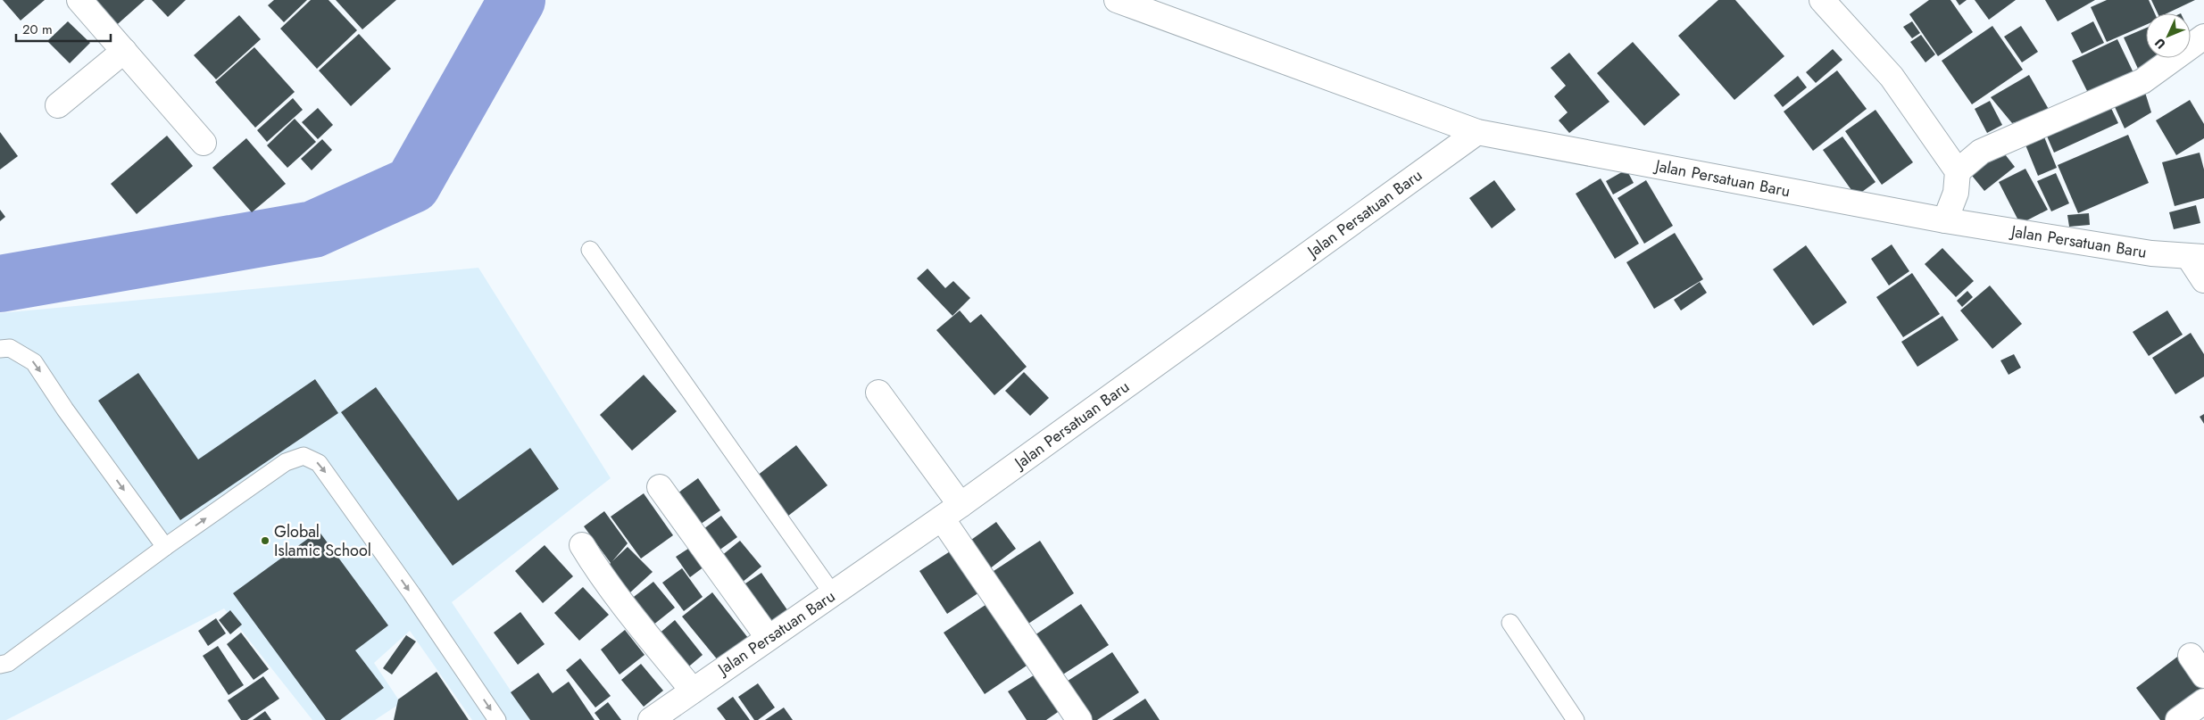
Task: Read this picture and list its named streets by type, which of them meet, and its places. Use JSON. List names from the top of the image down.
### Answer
{
  "streets": {
    "street": ["Jalan Persatuan Baru"]
  },
  "places": ["Global Islamic School"],
  "scale_bar": "20 m",
  "north": "bottom left"
}
